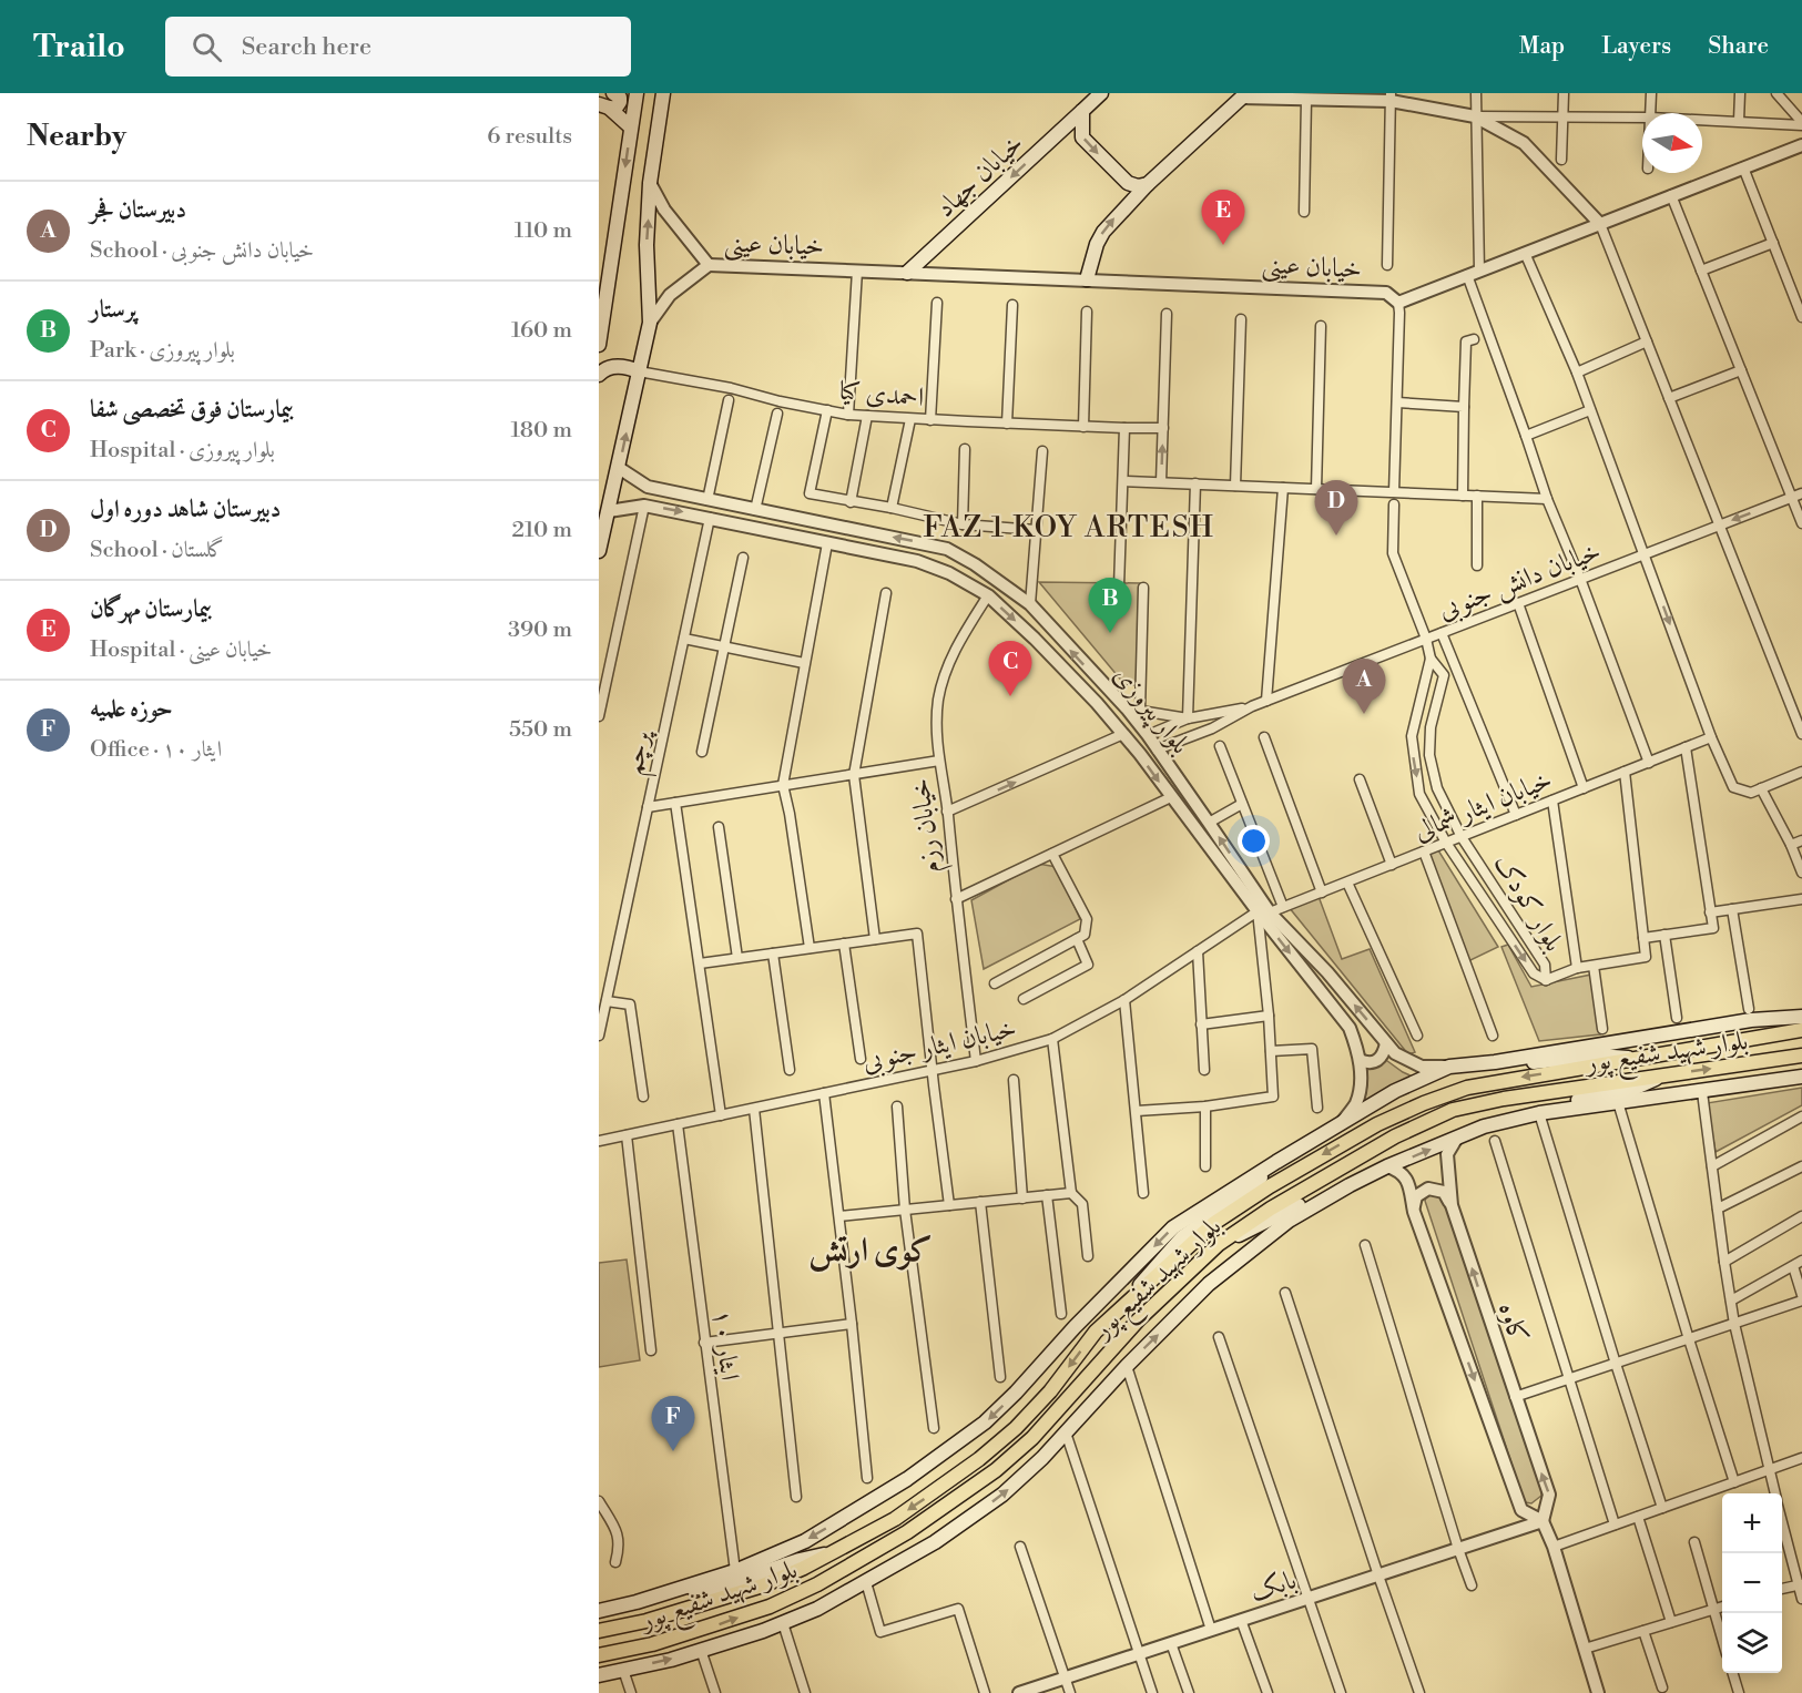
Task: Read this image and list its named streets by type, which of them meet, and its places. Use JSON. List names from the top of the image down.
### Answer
{
  "streets": {
    "main road": ["خیابان جهاد", "بلوار شهید شفیع پور"],
    "street": [
      "خیابان عینی",
      "احمدی کیا",
      "خیابان دانش جنوبی",
      "بلوار پیروزی",
      "پرچم",
      "خیابان ایثار شمالی",
      "خیابان رزم",
      "بلوار کودک",
      "خیابان ایثار جنوبی",
      "کاوه",
      "ایثار ۱۰",
      "بابک"
    ]
  },
  "crossings": [
    ["خیابان جهاد", "خیابان عینی"],
    ["خیابان دانش جنوبی", "بلوار پیروزی"],
    ["بلوار پیروزی", "پرچم"],
    ["بلوار پیروزی", "خیابان ایثار شمالی"],
    ["بلوار پیروزی", "خیابان رزم"],
    ["بلوار پیروزی", "خیابان ایثار جنوبی"],
    ["خیابان ایثار شمالی", "بلوار کودک"],
    ["خیابان ایثار شمالی", "خیابان ایثار جنوبی"],
    ["خیابان رزم", "خیابان ایثار جنوبی"],
    ["خیابان ایثار جنوبی", "ایثار ۱۰"],
    ["کاوه", "بابک"]
  ],
  "districts": ["FAZ 1 KOY ARTESH", "کوی ارتش"],
  "north": "right",
  "page": {
    "header": "Trailo",
    "search": "Search here",
    "nav": ["Map", "Layers", "Share"],
    "heading": ["Nearby", "6 results"],
    "list": [
      {
        "mark": "A",
        "name": "دبیرستان فجر",
        "note": "School · خیابان دانش جنوبی",
        "value": "110 m"
      },
      {
        "mark": "B",
        "name": "پرستار",
        "note": "Park · بلوار پیروزی",
        "value": "160 m"
      },
      {
        "mark": "C",
        "name": "بیمارستان فوق تخصصی شفا",
        "note": "Hospital · بلوار پیروزی",
        "value": "180 m"
      },
      {
        "mark": "D",
        "name": "دبیرستان شاهد دوره اول",
        "note": "School · گلستان",
        "value": "210 m"
      },
      {
        "mark": "E",
        "name": "بیمارستان مهرگان",
        "note": "Hospital · خیابان عینی",
        "value": "390 m"
      },
      {
        "mark": "F",
        "name": "حوزه علمیه",
        "note": "Office · ایثار ۱۰",
        "value": "550 m"
      }
    ],
    "pins": [
      "E",
      "D",
      "B",
      "C",
      "A",
      "F"
    ],
    "map_buttons": ["+", "−"]
  }
}
